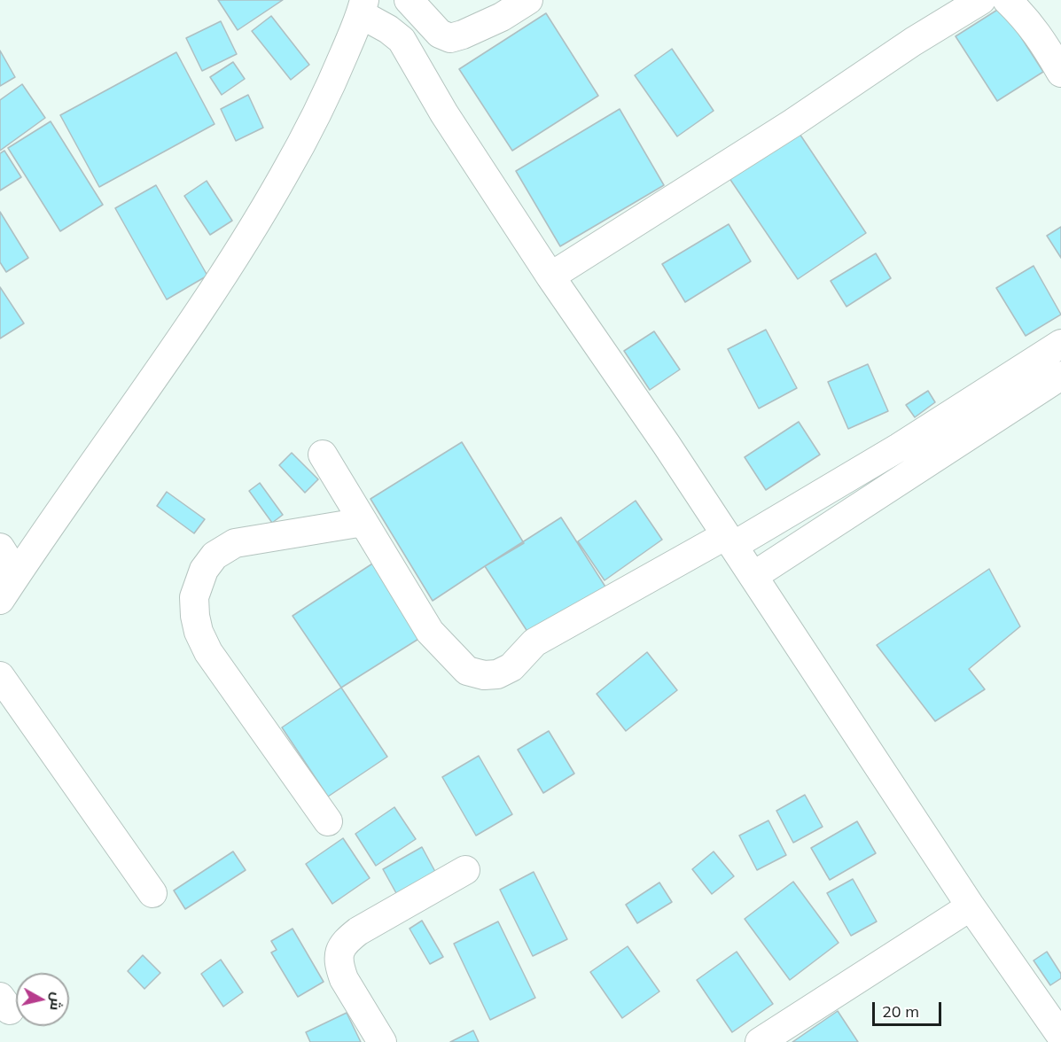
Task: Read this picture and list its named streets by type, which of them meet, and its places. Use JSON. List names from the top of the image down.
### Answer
{
  "scale_bar": "20 m",
  "north": "right"
}
